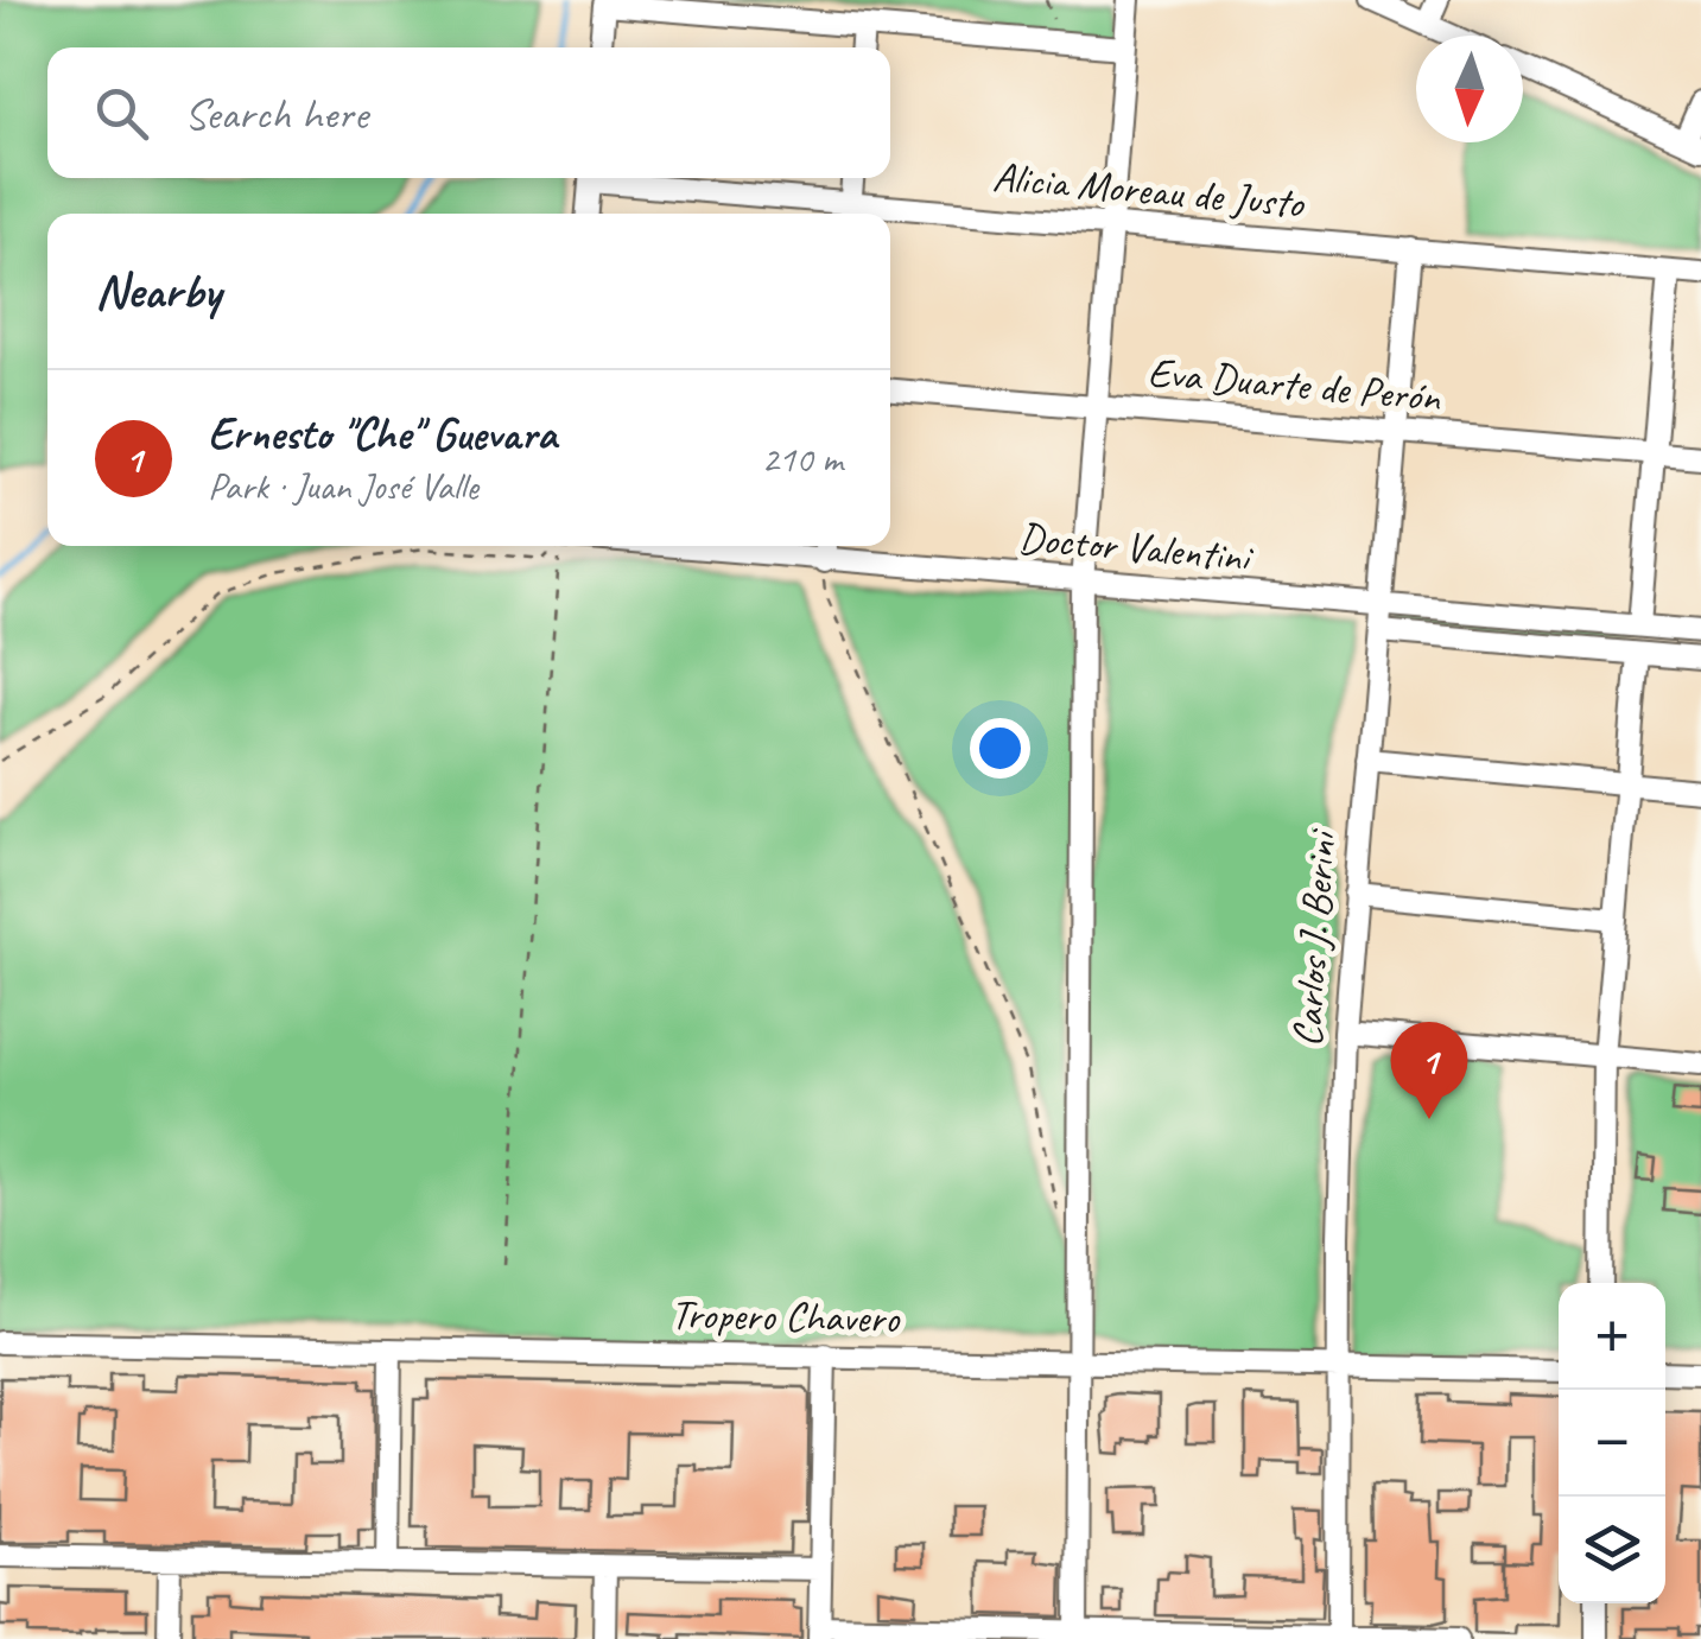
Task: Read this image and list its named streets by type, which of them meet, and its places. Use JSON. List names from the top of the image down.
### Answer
{
  "streets": {
    "street": [
      "Alicia Moreau de Justo",
      "Eva Duarte de Perón",
      "Doctor Valentini",
      "Carlos J. Berini",
      "Tropero Chavero"
    ]
  },
  "crossings": [
    ["Alicia Moreau de Justo", "Carlos J. Berini"],
    ["Eva Duarte de Perón", "Carlos J. Berini"],
    ["Doctor Valentini", "Carlos J. Berini"],
    ["Carlos J. Berini", "Tropero Chavero"]
  ],
  "north": "bottom",
  "page": {
    "search": "Search here",
    "heading": "Nearby",
    "list": [
      {
        "mark": "1",
        "name": "Ernesto \"Che\" Guevara",
        "note": "Park · Juan José Valle",
        "value": "210 m"
      }
    ],
    "pins": "1",
    "map_buttons": ["+", "−"]
  }
}
